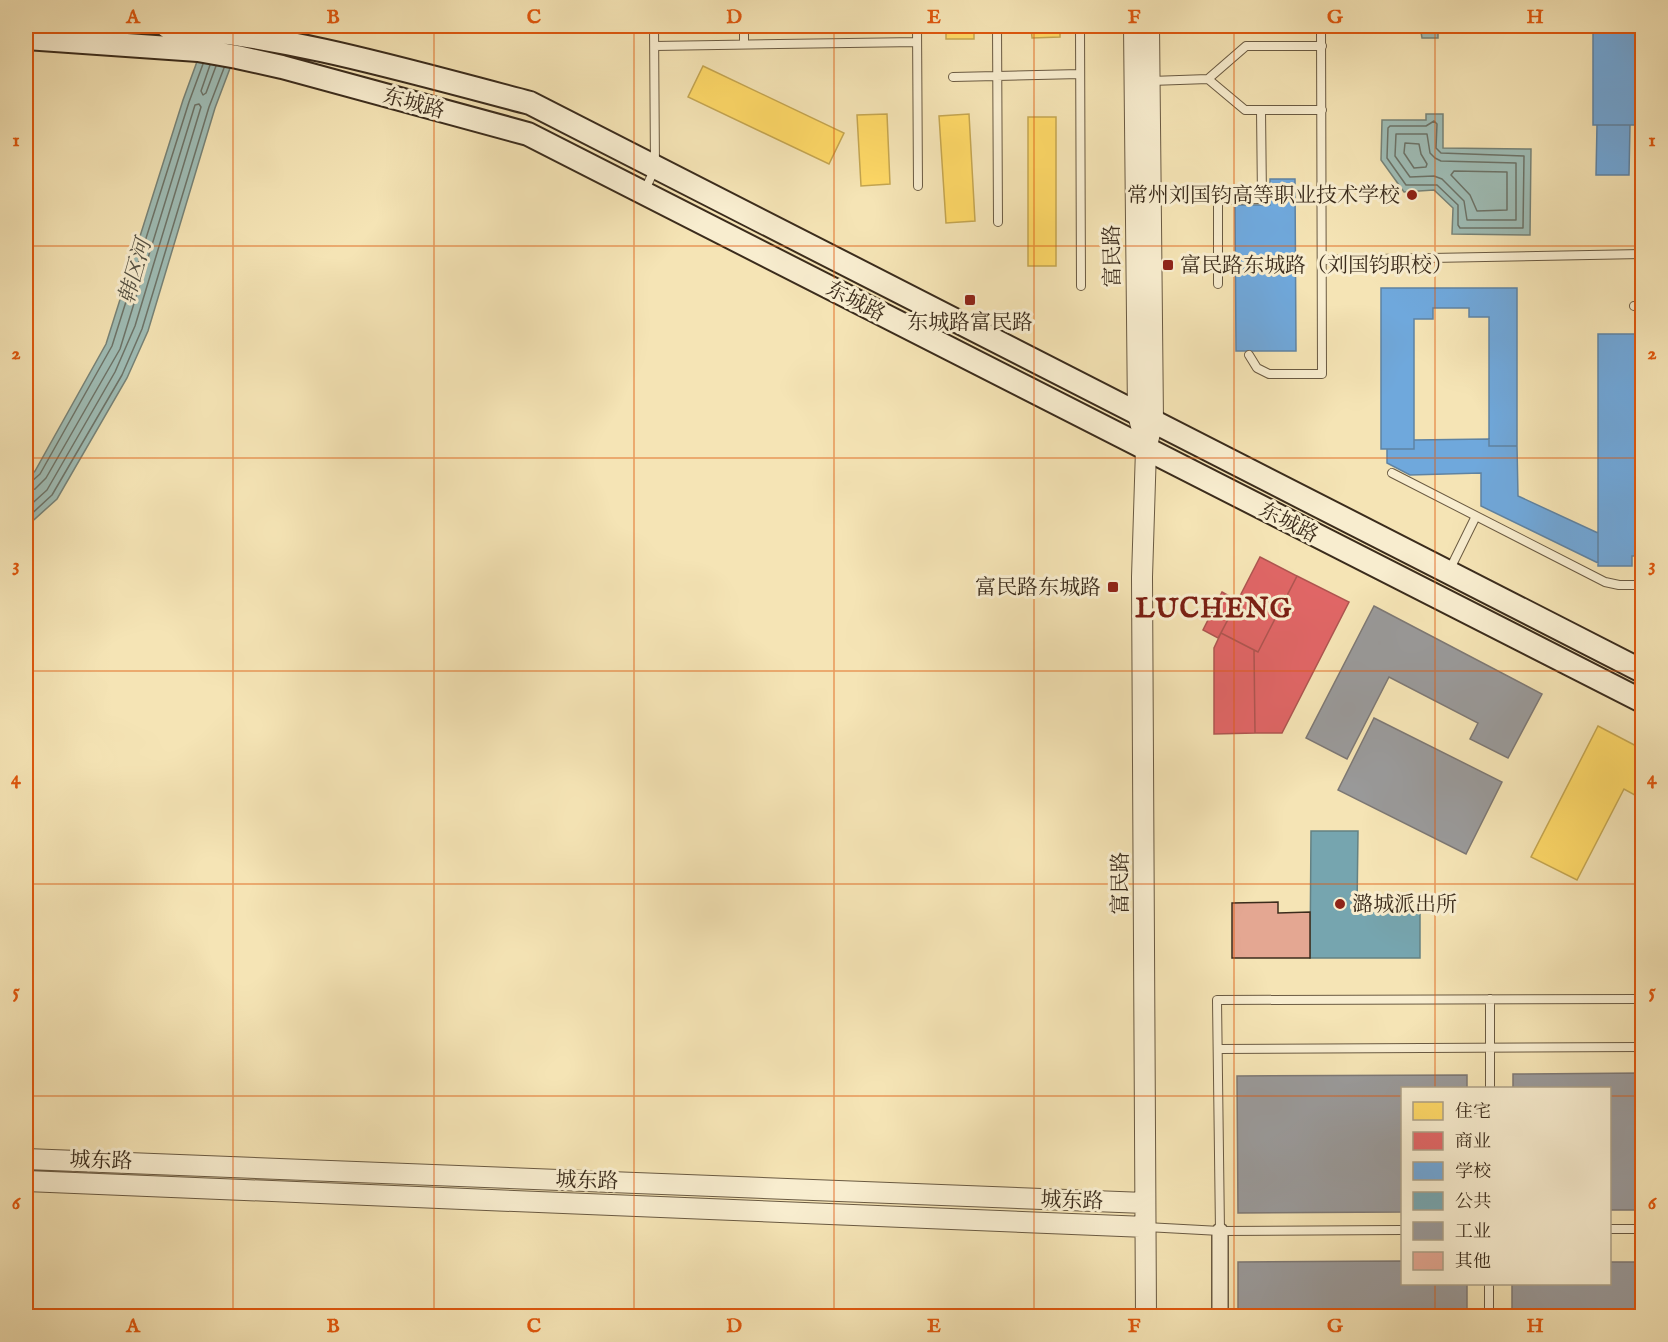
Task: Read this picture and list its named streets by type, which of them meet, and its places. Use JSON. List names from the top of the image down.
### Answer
{
  "streets": {
    "main road": ["东城路"],
    "street": ["富民路", "城东路"]
  },
  "crossings": [
    ["东城路", "富民路"],
    ["富民路", "城东路"]
  ],
  "districts": ["LUCHENG"],
  "water": ["韩区河"],
  "places": {
    "other": ["常州刘国钧高等职业技术学校", "潞城派出所"],
    "transit": ["富民路东城路（刘国钧职校）", "东城路富民路", "富民路东城路"]
  },
  "legend": [
    "住宅",
    "商业",
    "学校",
    "公共",
    "工业",
    "其他"
  ],
  "grid": {
    "columns": [
      "A",
      "B",
      "C",
      "D",
      "E",
      "F",
      "G",
      "H"
    ],
    "rows": [
      "1",
      "2",
      "3",
      "4",
      "5",
      "6"
    ]
  }
}
